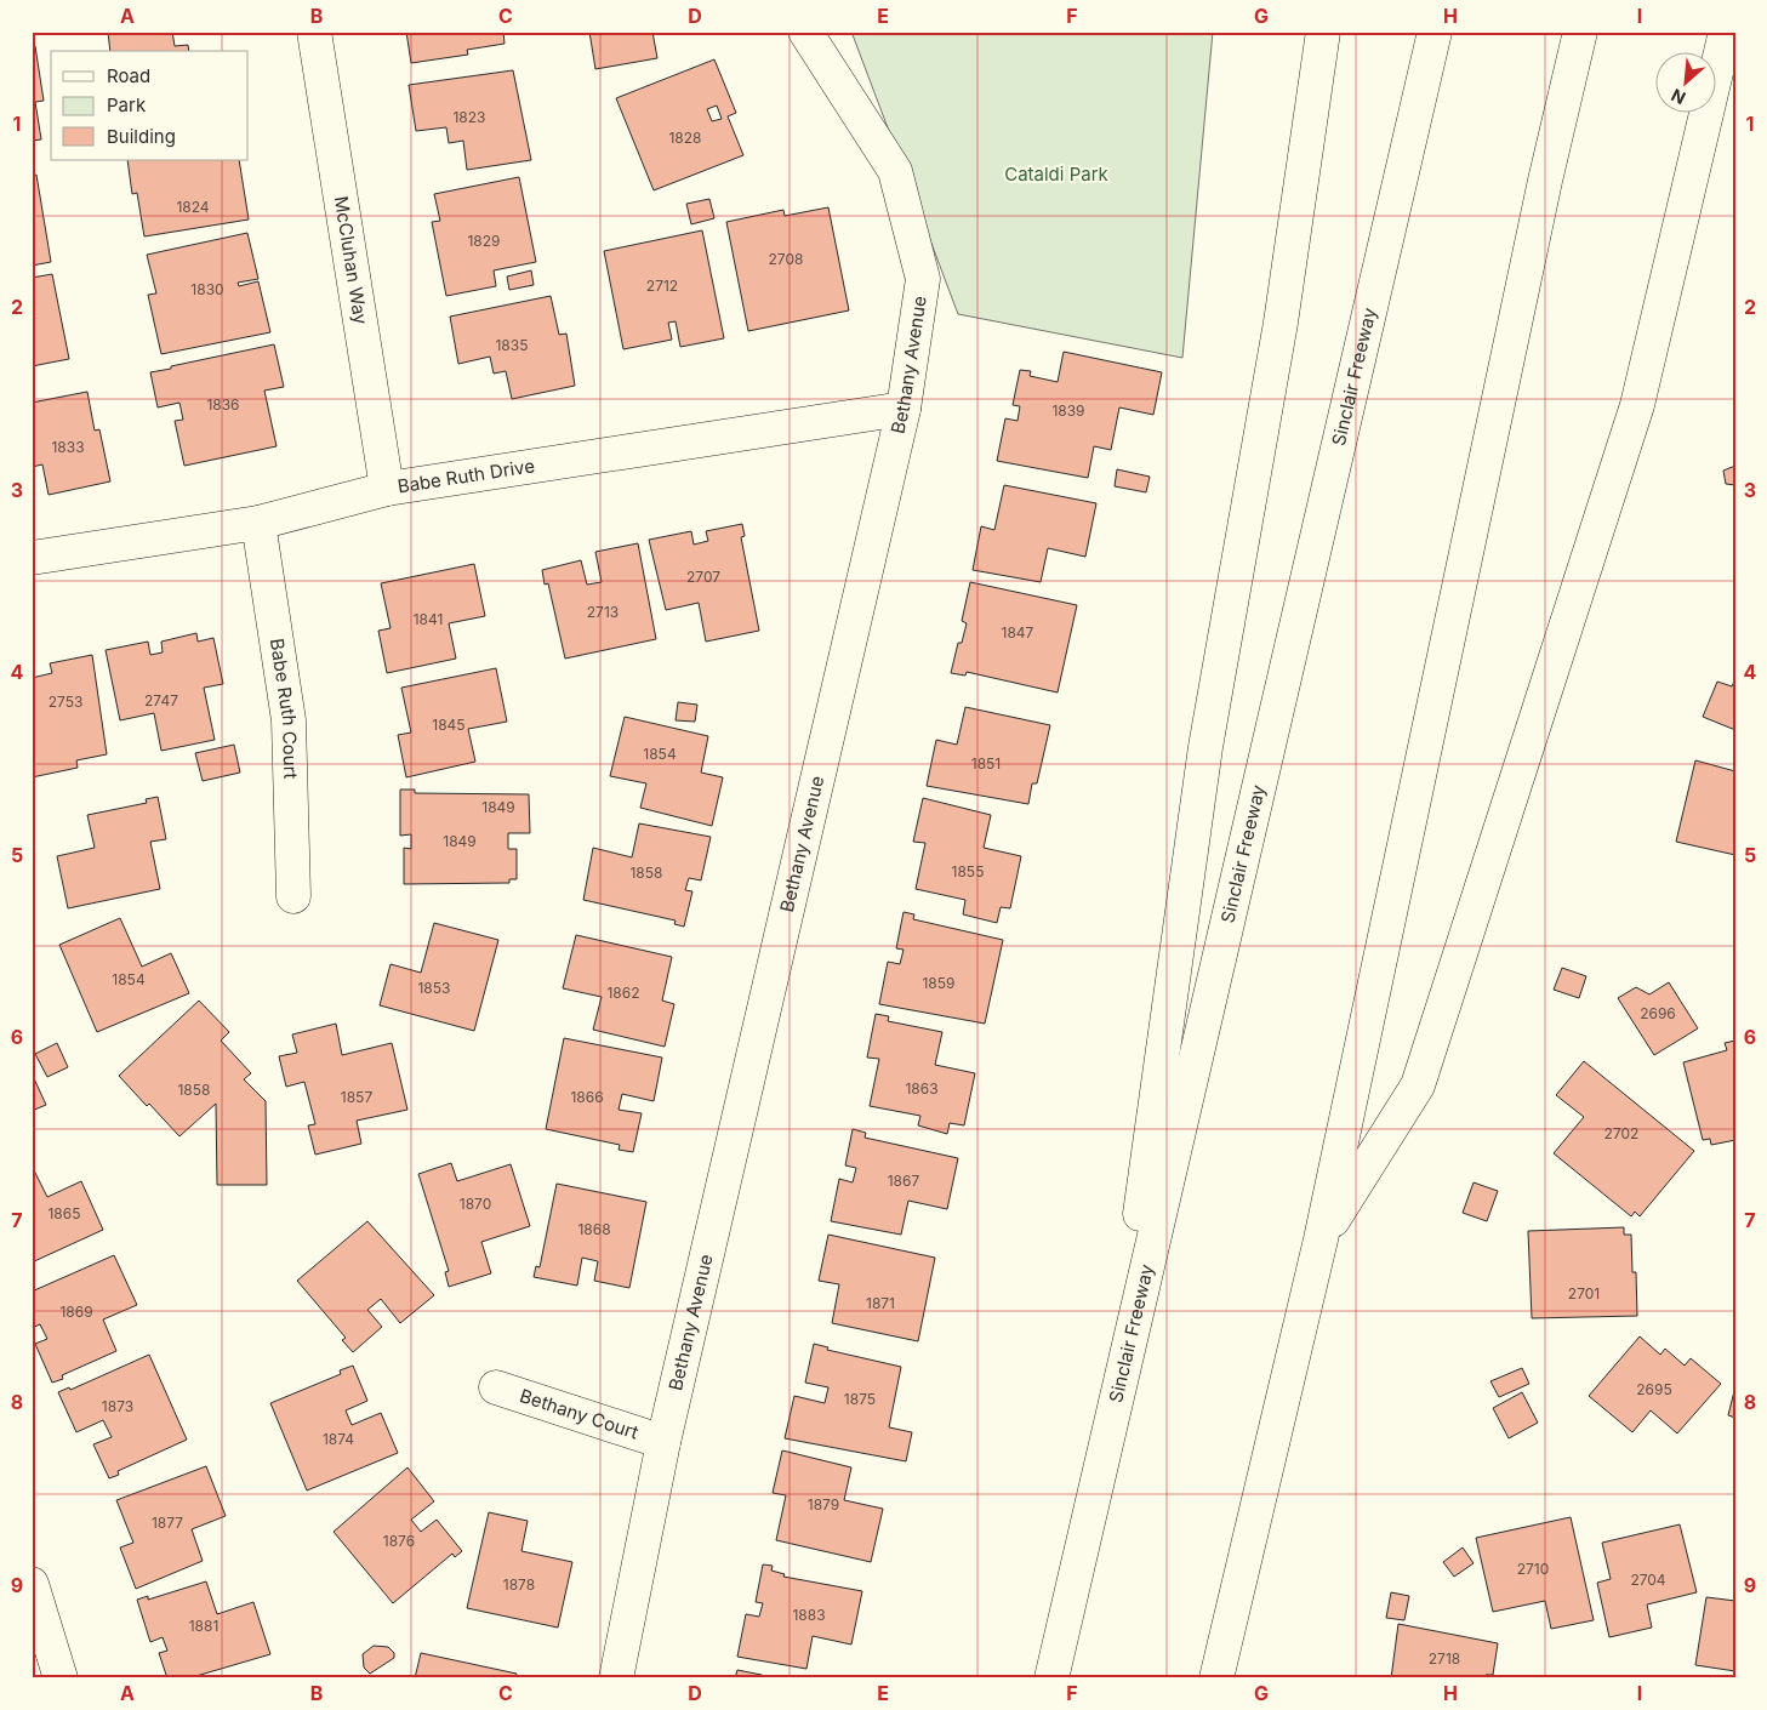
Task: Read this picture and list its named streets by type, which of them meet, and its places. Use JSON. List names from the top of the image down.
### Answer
{
  "streets": {
    "main road": [
      "McCluhan Way",
      "Bethany Avenue",
      "Sinclair Freeway",
      "Babe Ruth Drive",
      "Babe Ruth Court",
      "Bethany Court"
    ]
  },
  "crossings": [
    ["McCluhan Way", "Babe Ruth Drive"],
    ["Bethany Avenue", "Babe Ruth Drive"],
    ["Bethany Avenue", "Bethany Court"],
    ["Babe Ruth Drive", "Babe Ruth Court"]
  ],
  "parks": ["Cataldi Park"],
  "house_numbers": [
    "1823",
    "1828",
    "1824",
    "1829",
    "2708",
    "2712",
    "1830",
    "1835",
    "1836",
    "1839",
    "1833",
    "2707",
    "2713",
    "1841",
    "1847",
    "2747",
    "2753",
    "1845",
    "1854",
    "1851",
    "1849",
    "1849",
    "1855",
    "1858",
    "1854",
    "1859",
    "1853",
    "1862",
    "2696",
    "1863",
    "1858",
    "1857",
    "1866",
    "2702",
    "1867",
    "1870",
    "1865",
    "1868",
    "2701",
    "1871",
    "1869",
    "2695",
    "1875",
    "1873",
    "1874",
    "1879",
    "1877",
    "1876",
    "2710",
    "2704",
    "1878",
    "1883",
    "1881",
    "2718"
  ],
  "legend": ["Road", "Park", "Building"],
  "north": "bottom left",
  "grid": {
    "columns": [
      "A",
      "B",
      "C",
      "D",
      "E",
      "F",
      "G",
      "H",
      "I"
    ],
    "rows": [
      "1",
      "2",
      "3",
      "4",
      "5",
      "6",
      "7",
      "8",
      "9"
    ]
  }
}
